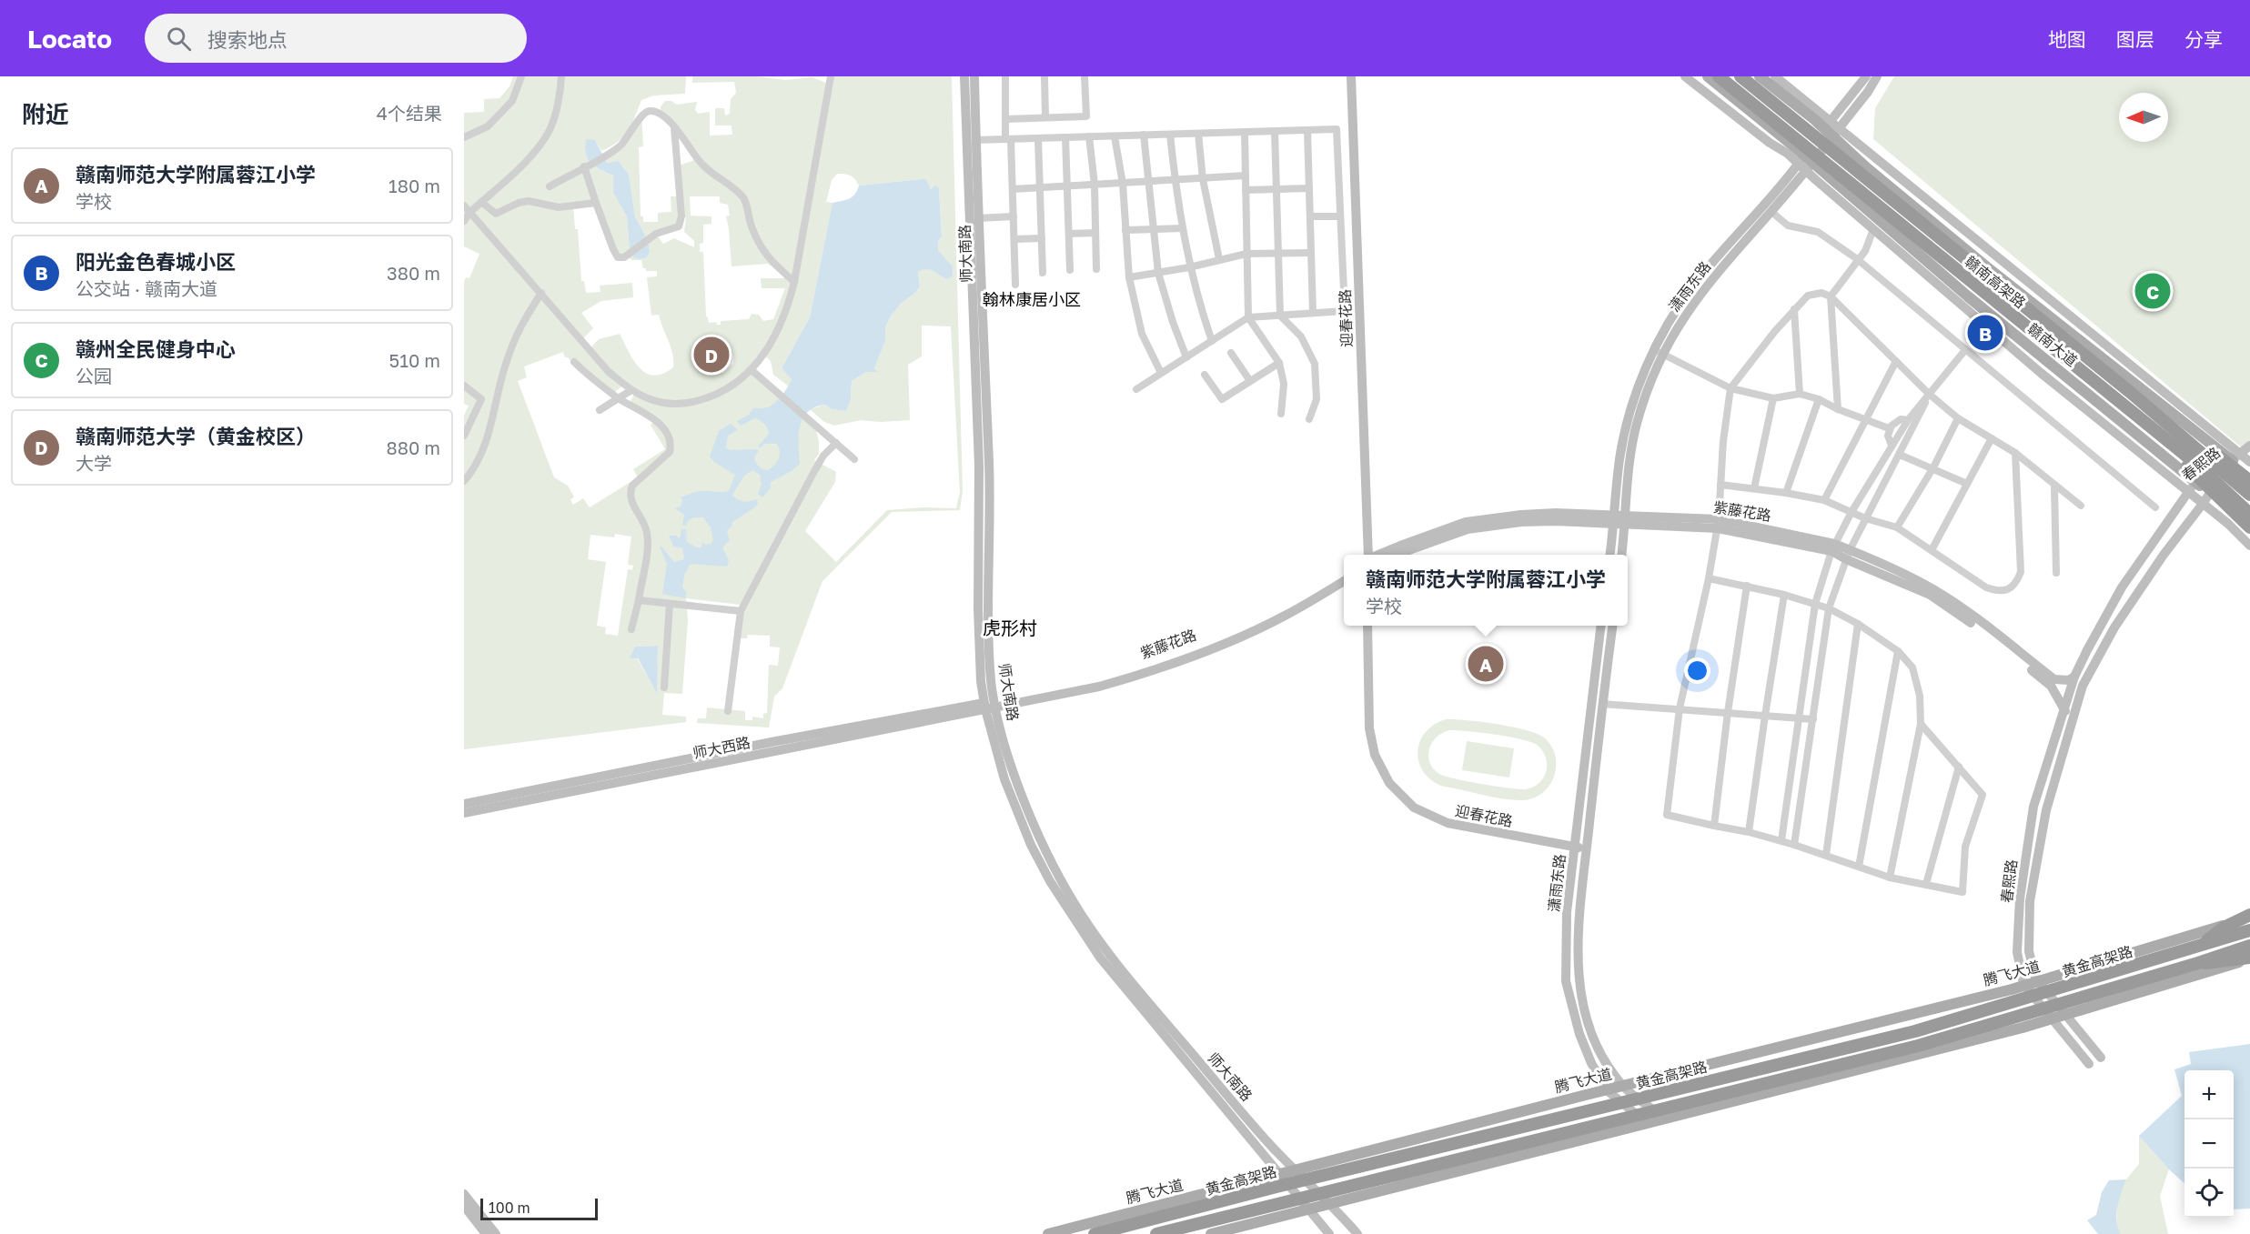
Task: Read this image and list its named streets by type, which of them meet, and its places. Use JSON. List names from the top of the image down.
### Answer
{
  "streets": {
    "highway": ["赣南高架路", "黄金高架路"],
    "main road": ["赣南大道", "腾飞大道"],
    "street": [
      "师大南路",
      "潇雨东路",
      "迎春花路",
      "春熙路",
      "紫藤花路",
      "师大西路"
    ]
  },
  "crossings": [
    ["师大南路", "紫藤花路"],
    ["师大南路", "师大西路"],
    ["师大南路", "腾飞大道"],
    ["潇雨东路", "迎春花路"],
    ["潇雨东路", "赣南大道"],
    ["潇雨东路", "紫藤花路"],
    ["潇雨东路", "腾飞大道"],
    ["赣南大道", "春熙路"],
    ["春熙路", "紫藤花路"],
    ["春熙路", "腾飞大道"],
    ["紫藤花路", "师大西路"]
  ],
  "districts": ["翰林康居小区", "虎形村"],
  "scale_bar": "100 m",
  "north": "left",
  "page": {
    "header": "Locato",
    "search": "搜索地点",
    "nav": ["地图", "图层", "分享"],
    "heading": ["附近", "4个结果"],
    "list": [
      {
        "mark": "A",
        "name": "赣南师范大学附属蓉江小学",
        "note": "学校",
        "value": "180 m"
      },
      {
        "mark": "B",
        "name": "阳光金色春城小区",
        "note": "公交站 · 赣南大道",
        "value": "380 m"
      },
      {
        "mark": "C",
        "name": "赣州全民健身中心",
        "note": "公园",
        "value": "510 m"
      },
      {
        "mark": "D",
        "name": "赣南师范大学（黄金校区）",
        "note": "大学",
        "value": "880 m"
      }
    ],
    "pins": [
      "C",
      "B",
      "D",
      "A"
    ],
    "popup": ["赣南师范大学附属蓉江小学", "学校"],
    "map_buttons": ["+", "−"],
    "scale": "100 m"
  }
}
